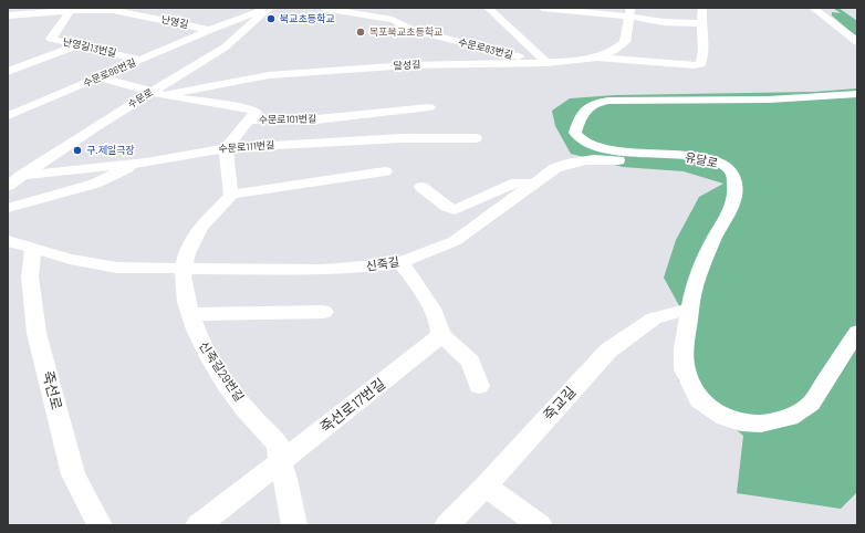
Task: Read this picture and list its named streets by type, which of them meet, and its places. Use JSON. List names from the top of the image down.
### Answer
{
  "streets": {
    "street": [
      "난영길",
      "난영길13번길",
      "수문로83번길",
      "달성길",
      "수문로86번길",
      "수문로",
      "수문로101번길",
      "수문로111번길",
      "유달로",
      "신죽길",
      "신죽길29번길",
      "죽선로",
      "죽교길",
      "죽선로17번길"
    ]
  },
  "crossings": [
    ["난영길", "난영길13번길"],
    ["난영길", "수문로86번길"],
    ["난영길13번길", "수문로86번길"],
    ["수문로83번길", "달성길"],
    ["달성길", "수문로"],
    ["달성길", "수문로101번길"],
    ["수문로86번길", "수문로"],
    ["수문로", "수문로101번길"],
    ["수문로", "수문로111번길"],
    ["유달로", "신죽길"],
    ["유달로", "죽교길"],
    ["신죽길", "신죽길29번길"],
    ["신죽길", "죽선로"],
    ["신죽길29번길", "죽선로17번길"]
  ],
  "places": ["북교초등학교", "목포북교초등학교", "구.제일극장"]
}
